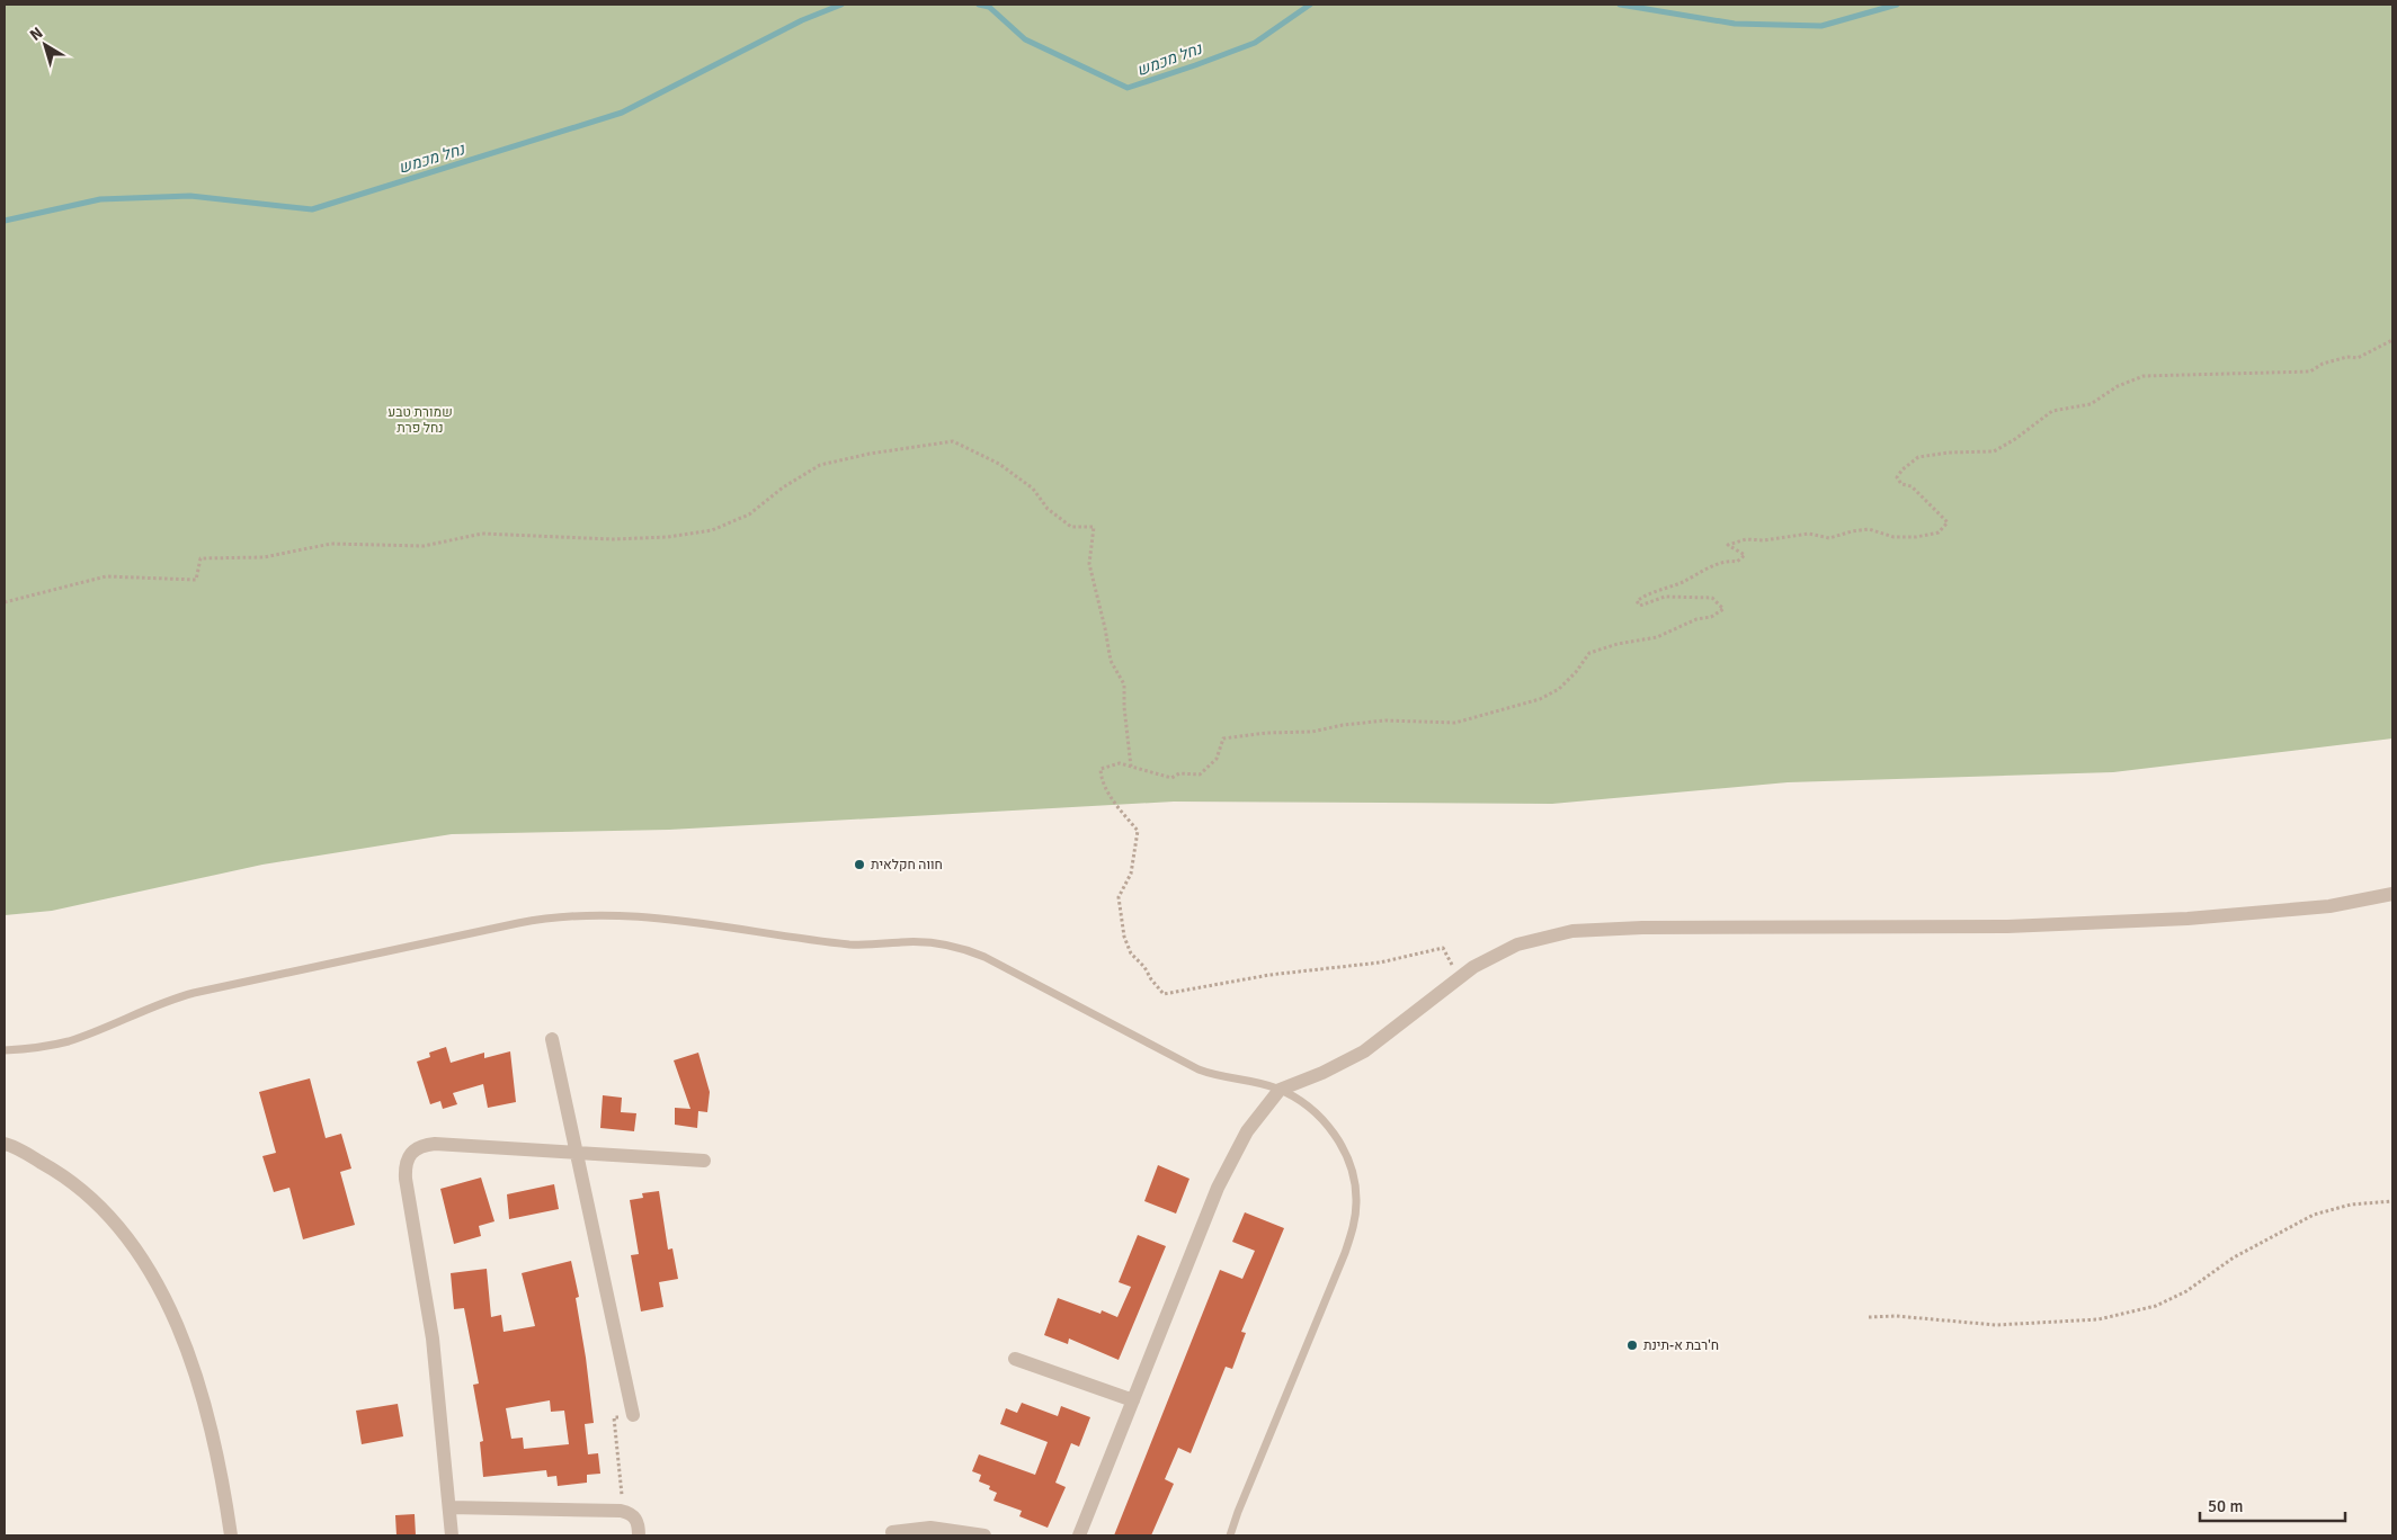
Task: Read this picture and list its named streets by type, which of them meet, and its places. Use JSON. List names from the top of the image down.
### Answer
{
  "water": ["נחל מכמש"],
  "parks": ["שמורת טבע נחל פרת"],
  "places": ["חווה חקלאית", "ח'רבת א-תינת"],
  "scale_bar": "50 m",
  "north": "top left"
}
